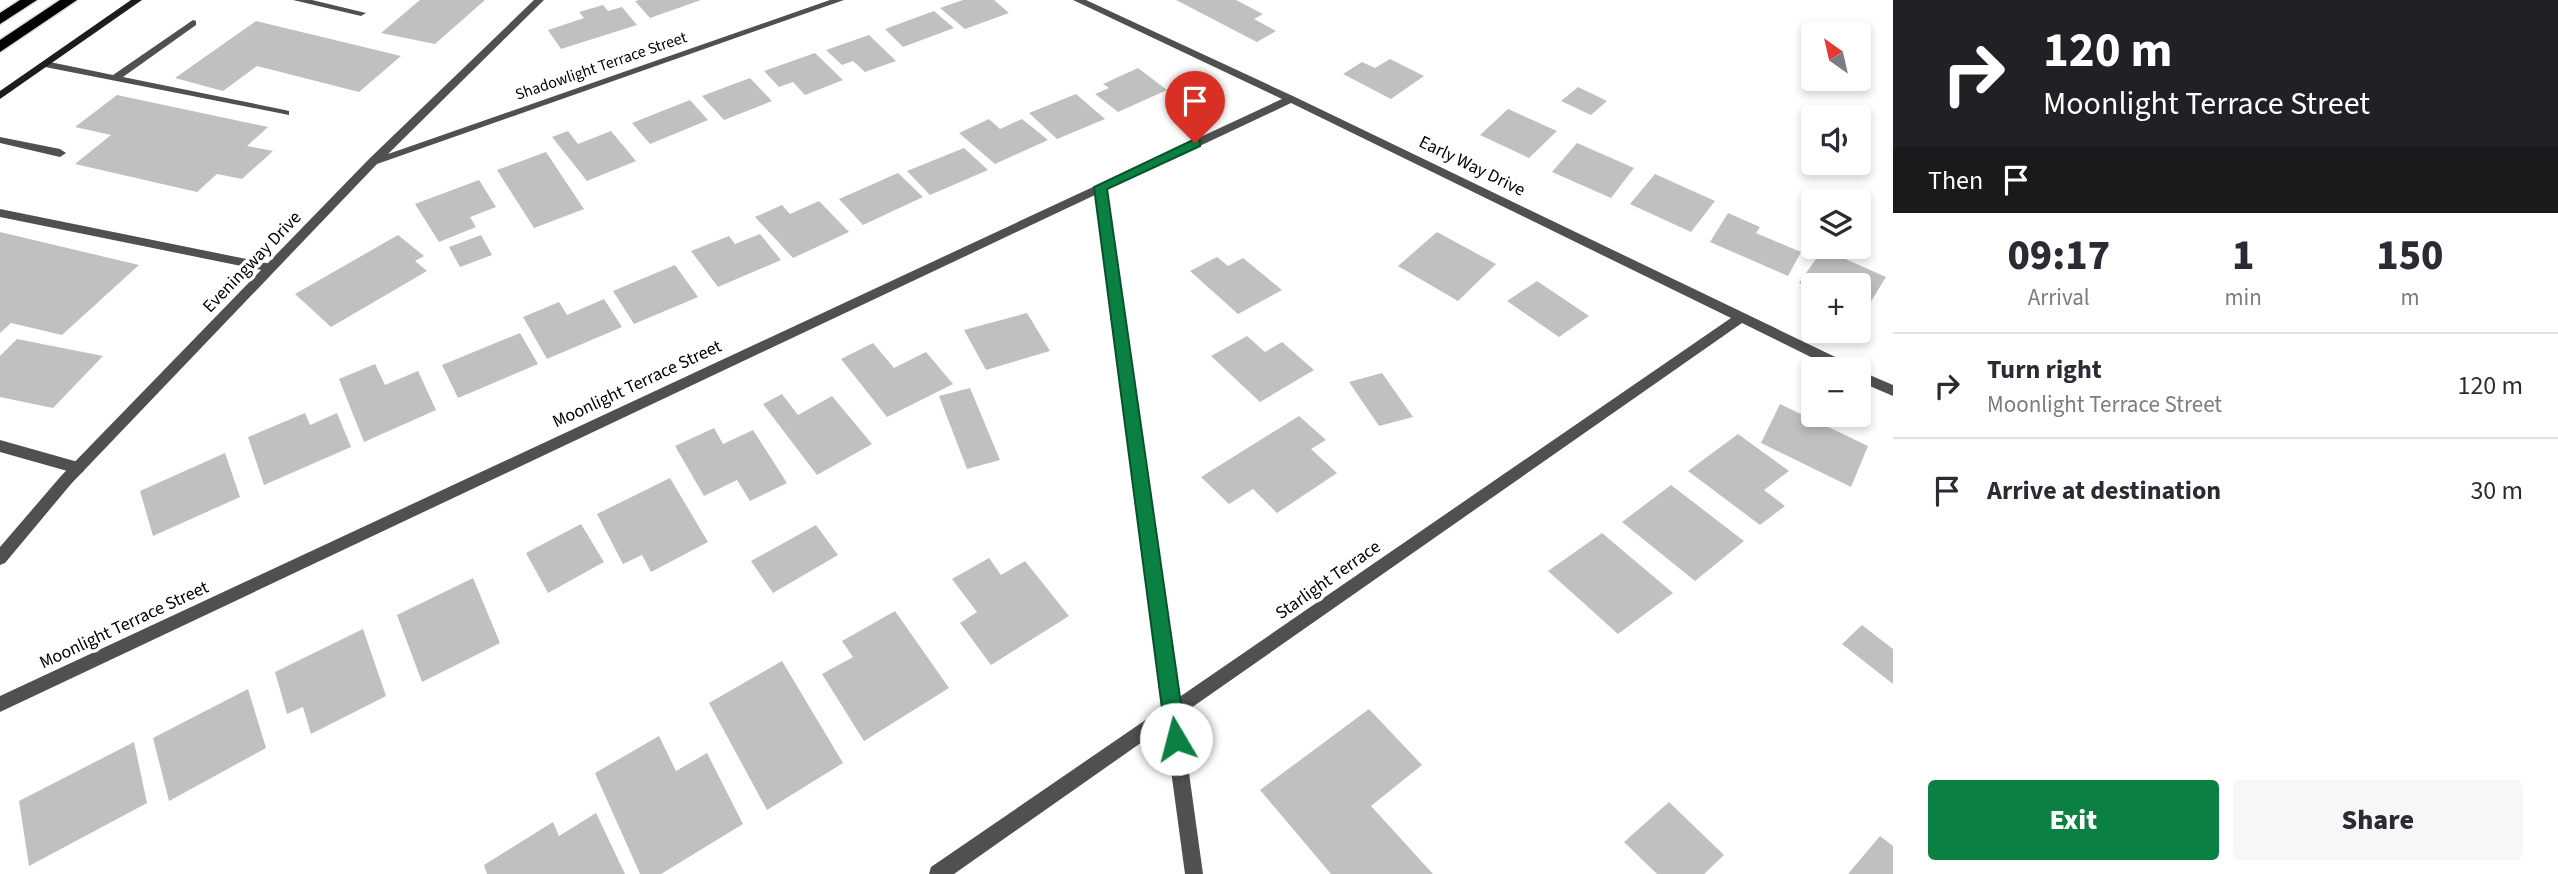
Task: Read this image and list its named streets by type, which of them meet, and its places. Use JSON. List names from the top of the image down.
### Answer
{
  "streets": {
    "street": [
      "Shadowlight Terrace Street",
      "Early Way Drive",
      "Eveningway Drive",
      "Moonlight Terrace Street",
      "Starlight Terrace"
    ]
  },
  "crossings": [
    ["Shadowlight Terrace Street", "Eveningway Drive"],
    ["Early Way Drive", "Moonlight Terrace Street"],
    ["Early Way Drive", "Starlight Terrace"]
  ],
  "north": "top left",
  "page": {
    "turn": ["120 m", "Moonlight Terrace Street"],
    "map_buttons": ["+", "−"],
    "then": "Then",
    "eta": [
      "09:17",
      "Arrival",
      "1",
      "min",
      "150",
      "m"
    ],
    "list": [
      {
        "name": "Turn right",
        "note": "Moonlight Terrace Street",
        "value": "120 m"
      },
      {
        "name": "Arrive at destination",
        "value": "30 m"
      }
    ],
    "buttons": ["Exit", "Share"]
  }
}
